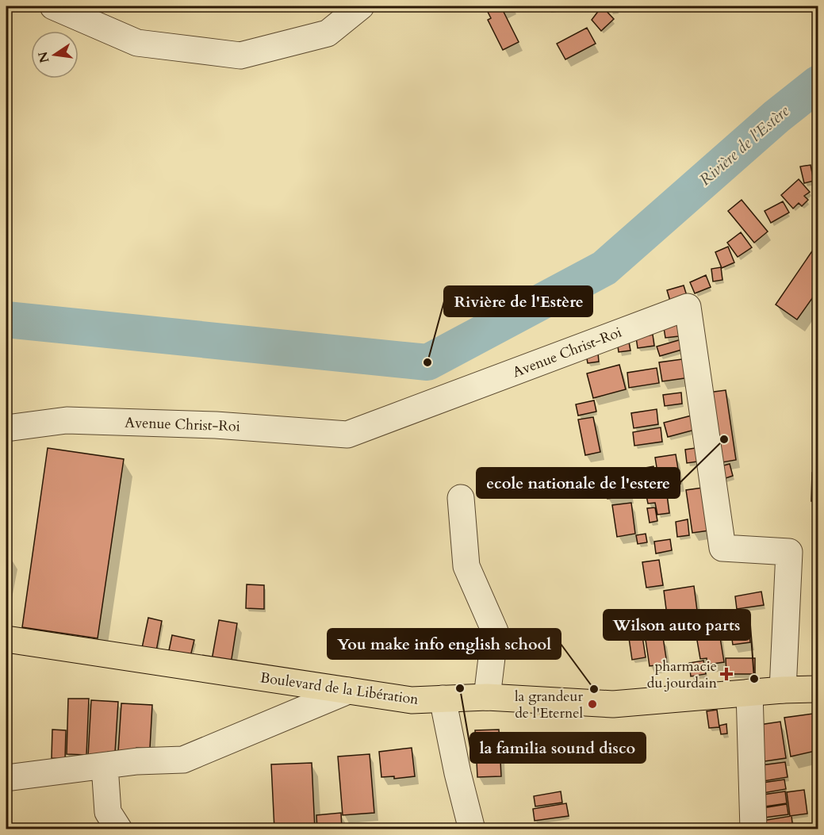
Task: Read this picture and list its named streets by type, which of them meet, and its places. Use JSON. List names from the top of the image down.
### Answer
{
  "streets": {
    "main road": ["Boulevard de la Libération"],
    "street": ["Avenue Christ-Roi"]
  },
  "crossings": [
    ["Avenue Christ-Roi", "Boulevard de la Libération"]
  ],
  "water": ["Rivière de l'Estère"],
  "places": {
    "other": [
      "Rivière de l'Estère",
      "ecole nationale de l'estere",
      "Wilson auto parts",
      "la familia sound disco",
      "You make info english school",
      "la grandeur de l'Eternel"
    ],
    "health": ["pharmacie du jourdain"]
  },
  "north": "left"
}
